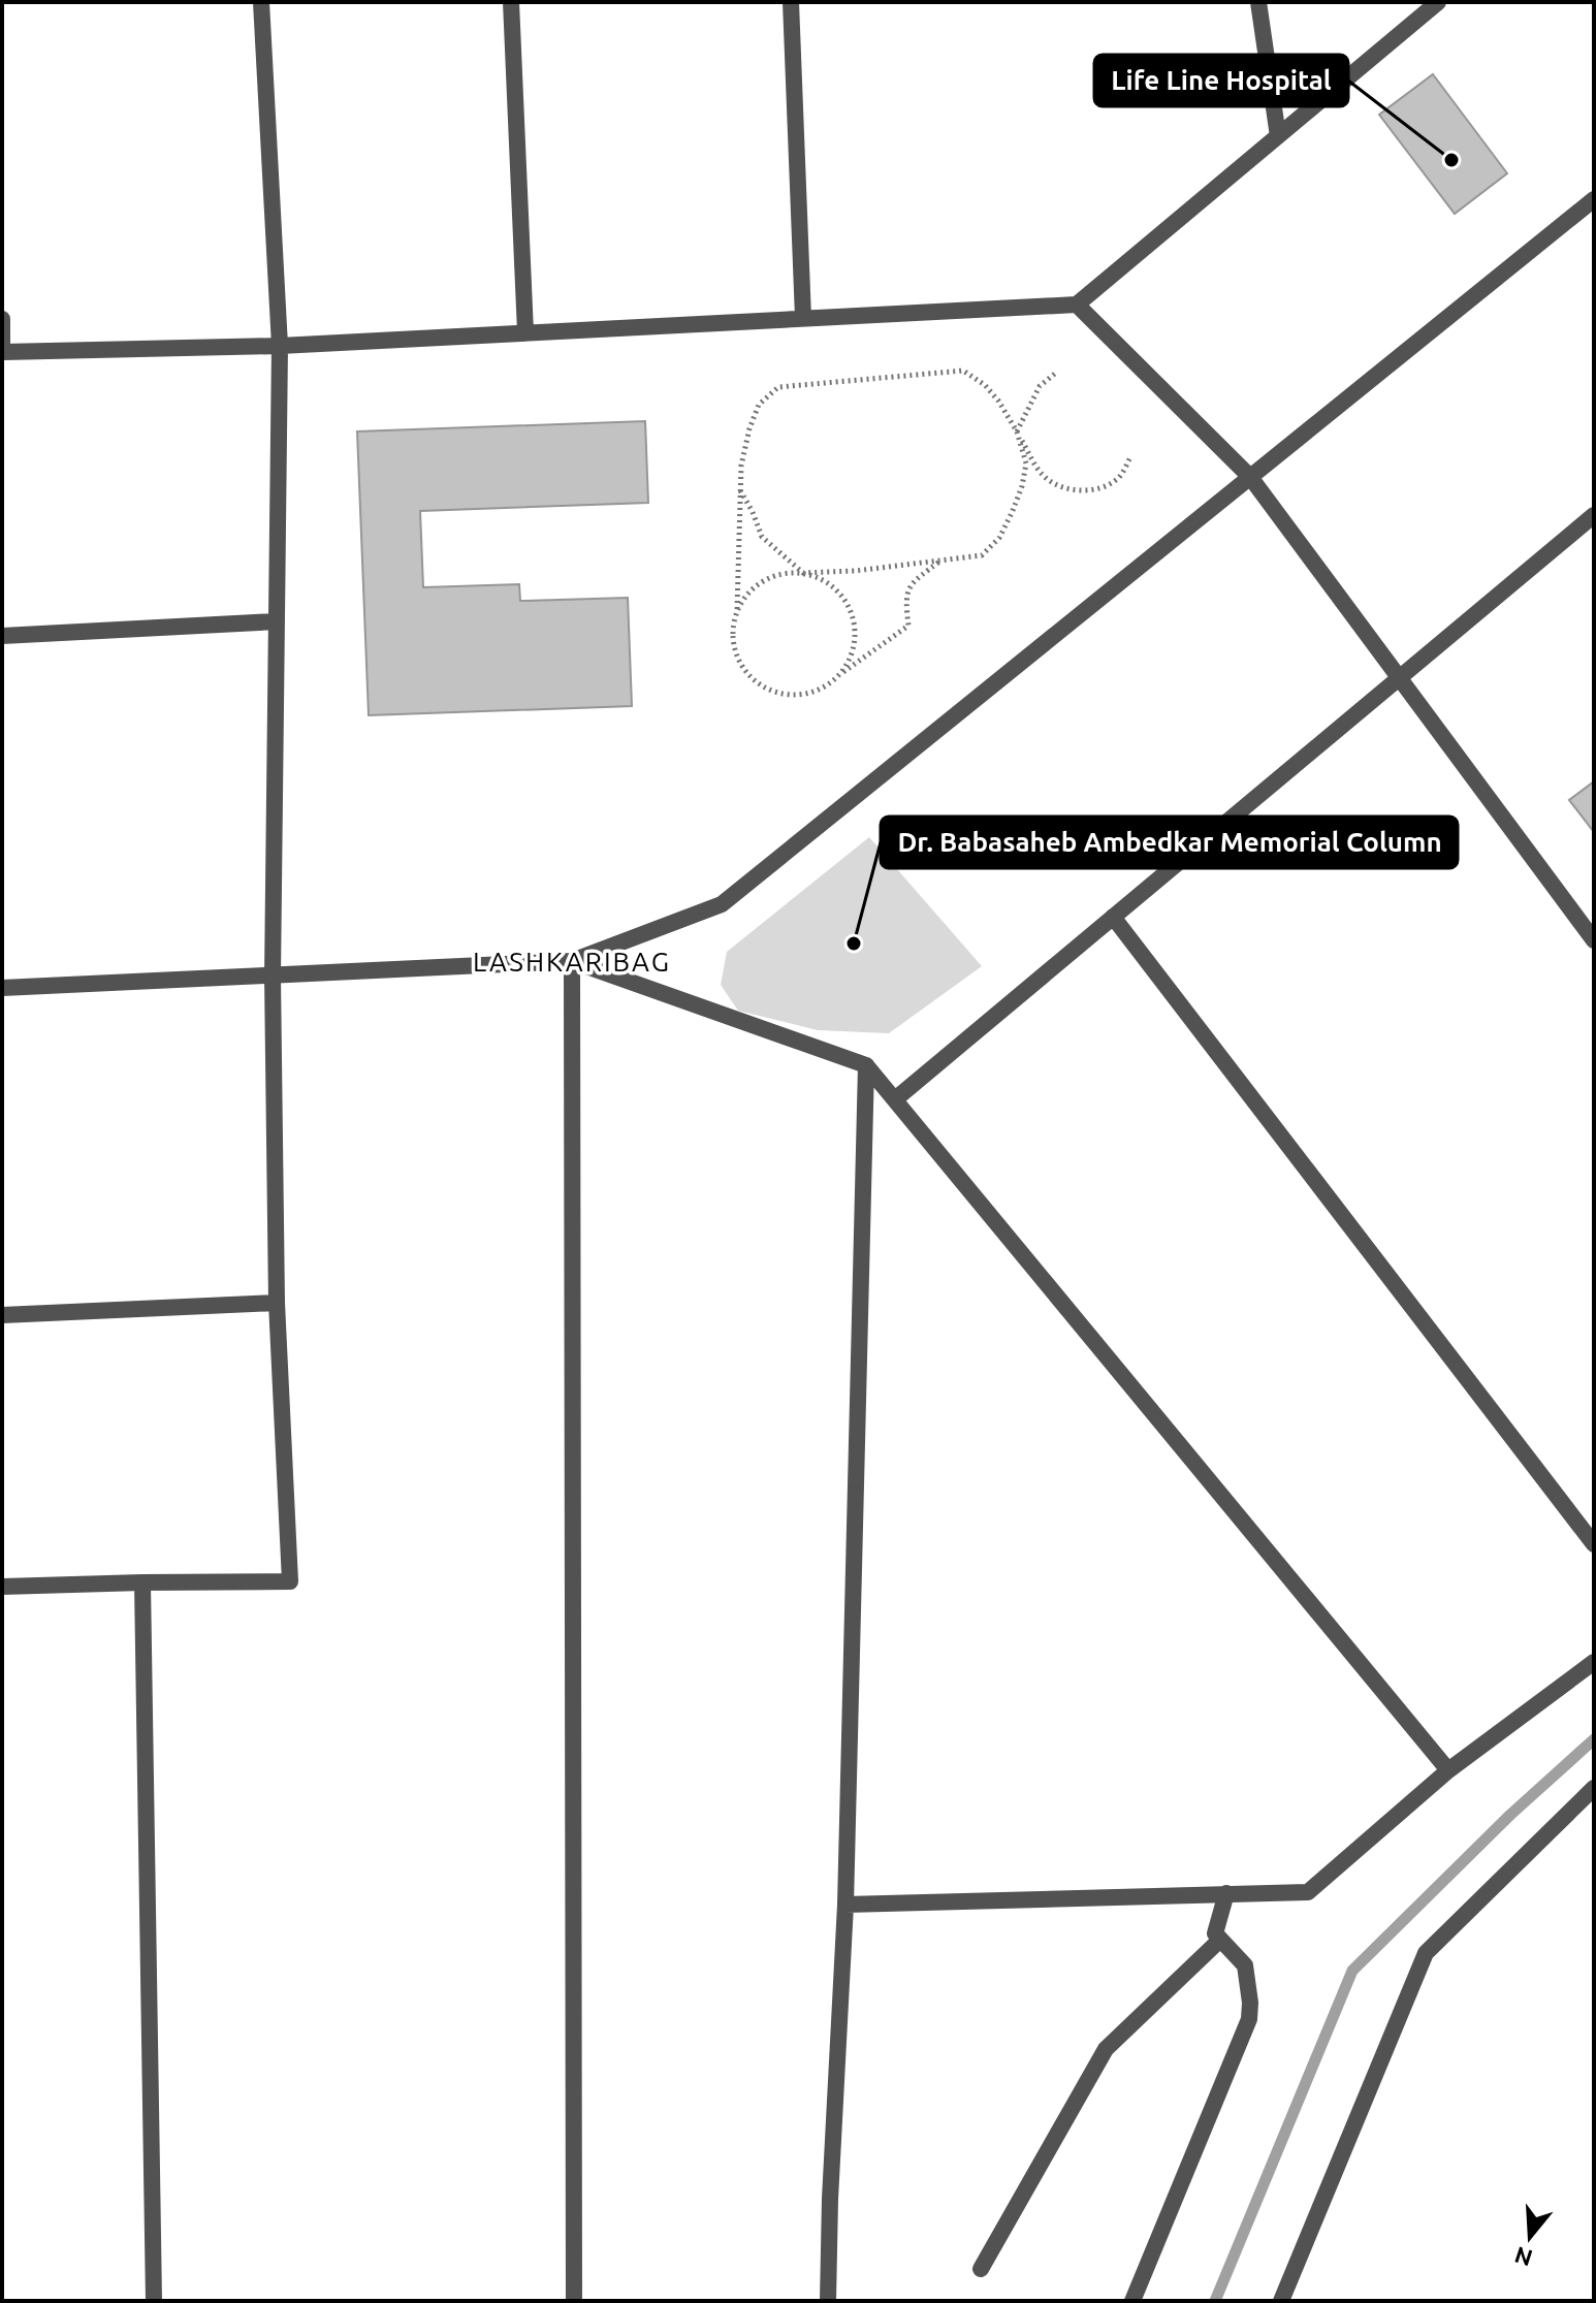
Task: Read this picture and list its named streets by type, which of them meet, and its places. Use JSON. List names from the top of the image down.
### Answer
{
  "districts": ["LASHKARIBAG"],
  "places": ["Life Line Hospital", "Dr. Babasaheb Ambedkar Memorial Column"],
  "north": "bottom"
}
